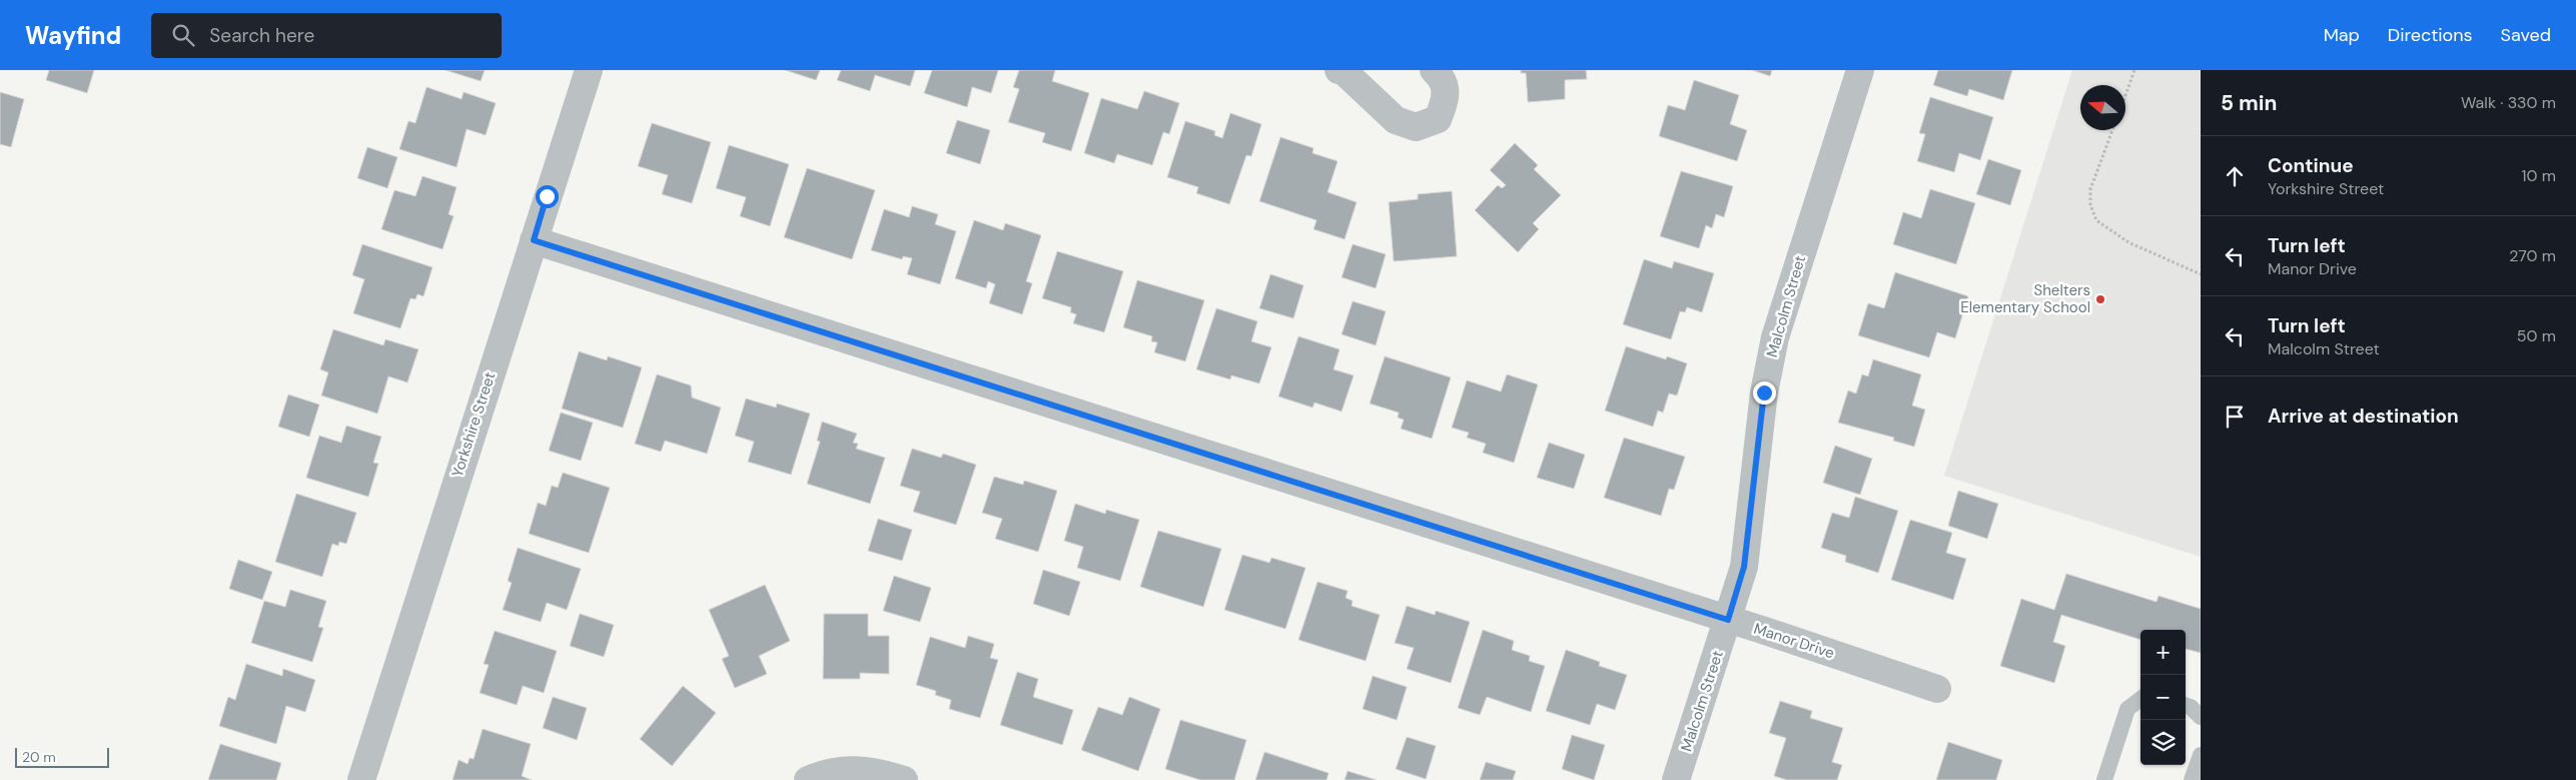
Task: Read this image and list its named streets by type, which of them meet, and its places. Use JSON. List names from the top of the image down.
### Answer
{
  "streets": {
    "street": ["Malcolm Street", "Yorkshire Street", "Manor Drive"]
  },
  "crossings": [
    ["Malcolm Street", "Manor Drive"],
    ["Yorkshire Street", "Manor Drive"]
  ],
  "places": ["Shelters Elementary School"],
  "scale_bar": "20 m",
  "north": "left",
  "page": {
    "header": "Wayfind",
    "search": "Search here",
    "nav": ["Map", "Directions", "Saved"],
    "heading": ["5 min", "Walk · 330 m"],
    "list": [
      ["Continue", "Yorkshire Street", "10 m"],
      ["Turn left", "Manor Drive", "270 m"],
      ["Turn left", "Malcolm Street", "50 m"],
      "Arrive at destination"
    ],
    "map_buttons": ["+", "−"],
    "scale": "20 m"
  }
}
